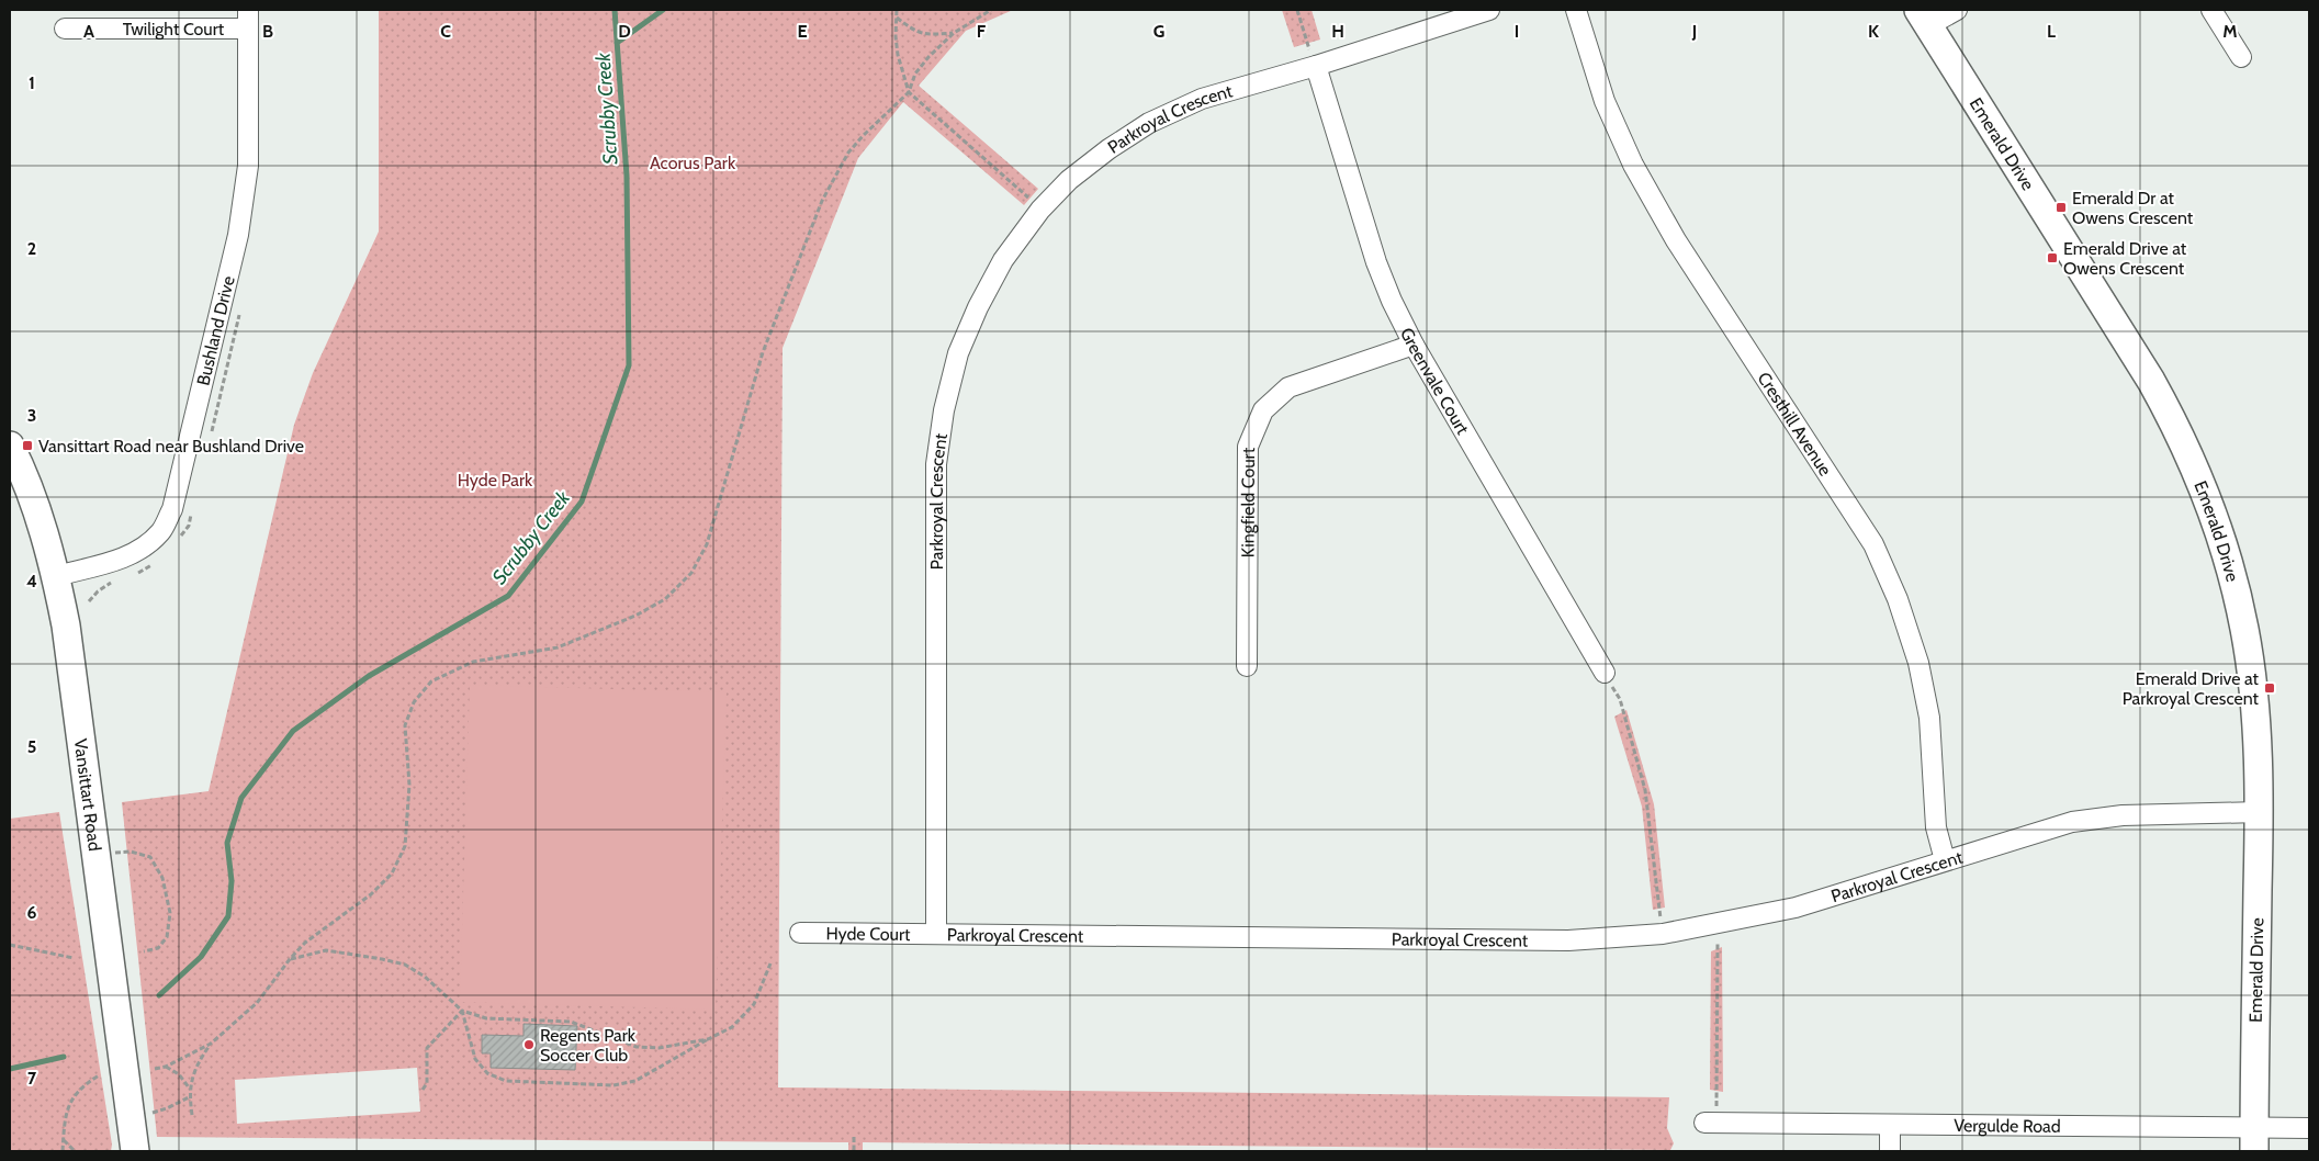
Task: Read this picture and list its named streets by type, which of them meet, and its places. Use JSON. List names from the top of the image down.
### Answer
{
  "streets": {
    "street": [
      "Twilight Court",
      "Parkroyal Crescent",
      "Emerald Drive",
      "Bushland Drive",
      "Greenvale Court",
      "Cresthill Avenue",
      "Kingfield Court",
      "Vansittart Road",
      "Hyde Court",
      "Vergulde Road"
    ]
  },
  "crossings": [
    ["Twilight Court", "Bushland Drive"],
    ["Parkroyal Crescent", "Emerald Drive"],
    ["Parkroyal Crescent", "Greenvale Court"],
    ["Parkroyal Crescent", "Cresthill Avenue"],
    ["Parkroyal Crescent", "Hyde Court"],
    ["Emerald Drive", "Vergulde Road"],
    ["Bushland Drive", "Vansittart Road"],
    ["Greenvale Court", "Kingfield Court"]
  ],
  "water": ["Scrubby Creek"],
  "parks": ["Acorus Park", "Hyde Park"],
  "places": {
    "transit": [
      "Emerald Dr at Owens Crescent",
      "Emerald Drive at Owens Crescent",
      "Vansittart Road near Bushland Drive",
      "Emerald Drive at Parkroyal Crescent"
    ],
    "other": ["Regents Park Soccer Club"]
  },
  "grid": {
    "columns": [
      "A",
      "B",
      "C",
      "D",
      "E",
      "F",
      "G",
      "H",
      "I",
      "J",
      "K",
      "L",
      "M"
    ],
    "rows": [
      "1",
      "2",
      "3",
      "4",
      "5",
      "6",
      "7"
    ]
  }
}
